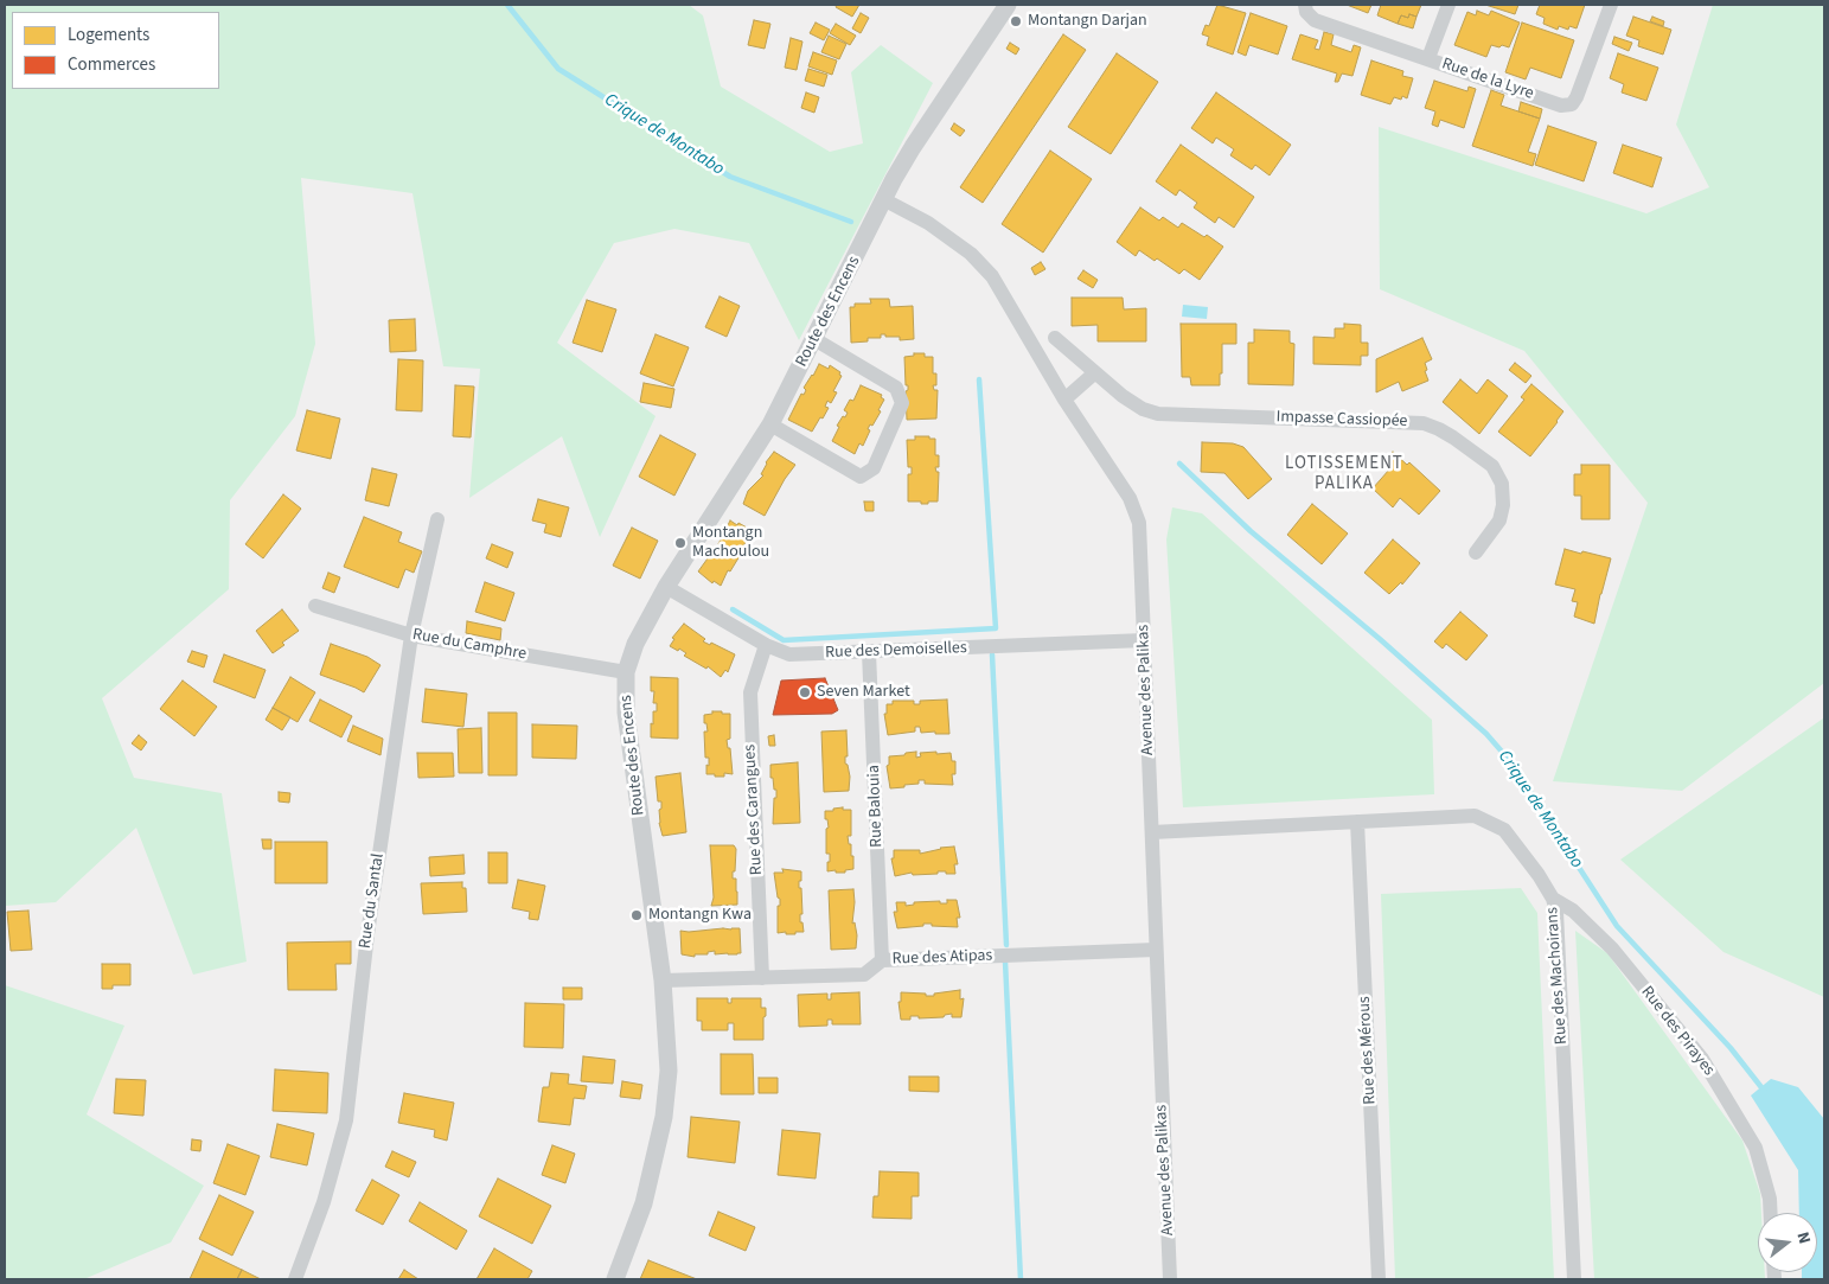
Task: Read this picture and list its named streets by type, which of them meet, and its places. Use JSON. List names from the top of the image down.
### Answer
{
  "streets": {
    "street": [
      "Rue de la Lyre",
      "Route des Encens",
      "Impasse Cassiopée",
      "Rue du Camphre",
      "Rue des Demoiselles",
      "Avenue des Palikas",
      "Rue Balouia",
      "Rue des Carangues",
      "Rue du Santal",
      "Rue des Atipas",
      "Rue des Machoirans",
      "Rue des Pirayes",
      "Rue des Mérous"
    ]
  },
  "crossings": [
    ["Route des Encens", "Rue du Camphre"],
    ["Route des Encens", "Rue des Demoiselles"],
    ["Route des Encens", "Avenue des Palikas"],
    ["Route des Encens", "Rue des Atipas"],
    ["Rue du Camphre", "Rue du Santal"],
    ["Rue des Demoiselles", "Avenue des Palikas"],
    ["Rue des Demoiselles", "Rue Balouia"],
    ["Rue des Demoiselles", "Rue des Carangues"],
    ["Avenue des Palikas", "Rue des Atipas"],
    ["Avenue des Palikas", "Rue des Machoirans"],
    ["Rue Balouia", "Rue des Atipas"],
    ["Rue des Carangues", "Rue des Atipas"],
    ["Rue des Machoirans", "Rue des Pirayes"],
    ["Rue des Machoirans", "Rue des Mérous"]
  ],
  "districts": ["LOTISSEMENT PALIKA"],
  "water": ["Crique de Montabo"],
  "places": [
    "Montangn Darjan",
    "Montangn Machoulou",
    "Seven Market",
    "Montangn Kwa"
  ],
  "legend": ["Logements", "Commerces"],
  "north": "right"
}
